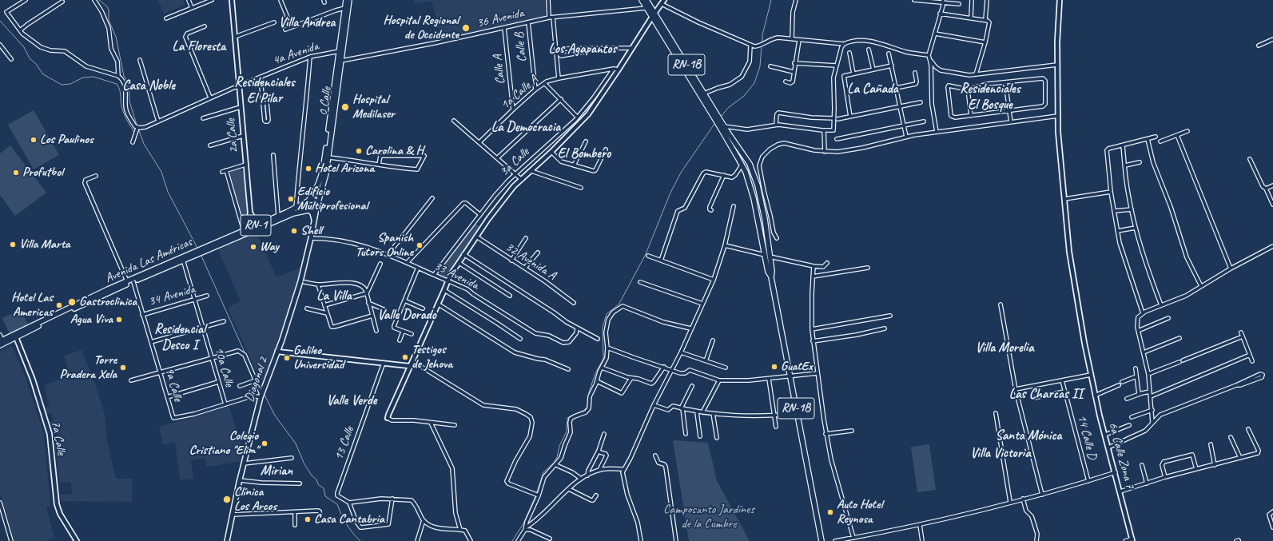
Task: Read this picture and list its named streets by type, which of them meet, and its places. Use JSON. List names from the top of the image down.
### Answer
{
  "streets": {
    "main road": [
      "RN-1B",
      "0 Calle",
      "RN-1",
      "Avenida Las Américas",
      "Diagonal 2"
    ],
    "street": [
      "36 Avenida",
      "Calle B",
      "4a Avenida",
      "Calle A",
      "1a Calle A",
      "2a Calle",
      "3a Calle",
      "32 Avenida A",
      "33 Avenida",
      "34 Avenida",
      "10a Calle",
      "9a Calle",
      "14 Calle D",
      "7a Calle",
      "13 Calle",
      "6a Calle Zona 7"
    ]
  },
  "crossings": [
    ["36 Avenida", "Calle B"],
    ["36 Avenida", "RN-1B"],
    ["36 Avenida", "Calle A"],
    ["36 Avenida", "0 Calle"],
    ["Calle B", "1a Calle A"],
    ["4a Avenida", "0 Calle"],
    ["4a Avenida", "2a Calle"],
    ["RN-1B", "3a Calle"],
    ["Calle A", "1a Calle A"],
    ["1a Calle A", "3a Calle"],
    ["0 Calle", "RN-1"],
    ["0 Calle", "Avenida Las Américas"],
    ["0 Calle", "Diagonal 2"],
    ["2a Calle", "Avenida Las Américas"],
    ["3a Calle", "32 Avenida A"],
    ["3a Calle", "33 Avenida"],
    ["RN-1", "Avenida Las Américas"],
    ["RN-1", "Diagonal 2"],
    ["Avenida Las Américas", "10a Calle"],
    ["Avenida Las Américas", "Diagonal 2"],
    ["Avenida Las Américas", "9a Calle"],
    ["Avenida Las Américas", "7a Calle"],
    ["33 Avenida", "Diagonal 2"],
    ["34 Avenida", "10a Calle"],
    ["34 Avenida", "9a Calle"],
    ["10a Calle", "9a Calle"]
  ],
  "districts": [
    "Villa Andrea",
    "La Floresta",
    "Los Agapantos",
    "Residenciales El Pilar",
    "Casa Noble",
    "La Cañada",
    "Residenciales El Bosque",
    "La Democracia",
    "El Bombero",
    "La Villa",
    "Valle Dorado",
    "Residencial Desco I",
    "Villa Morelia",
    "Las Charcas II",
    "Valle Verde",
    "Santa Mónica",
    "Villa Victoria",
    "Mirian"
  ],
  "parks": ["Camposanto Jardínes de la Cumbre"],
  "places": [
    "Hospital Regional de Occidente",
    "Hospital Medilaser",
    "Los Paulinos",
    "Carolina & H",
    "Hotel Arizona",
    "Profutbol",
    "Edificio Multiprofesional",
    "Shell",
    "Villa Marta",
    "Spanish Tutors Online",
    "Way",
    "Gastroclinica",
    "Hotel Las Americas",
    "Agua Viva",
    "Testigos de Jehova",
    "Galileo Universidad",
    "GuatEx",
    "Torre Pradera Xela",
    "Colegio Cristiano \"Elim\"",
    "Clínica Los Arcos",
    "Auto Hotel Reynosa",
    "Casa Cantabria"
  ]
}
